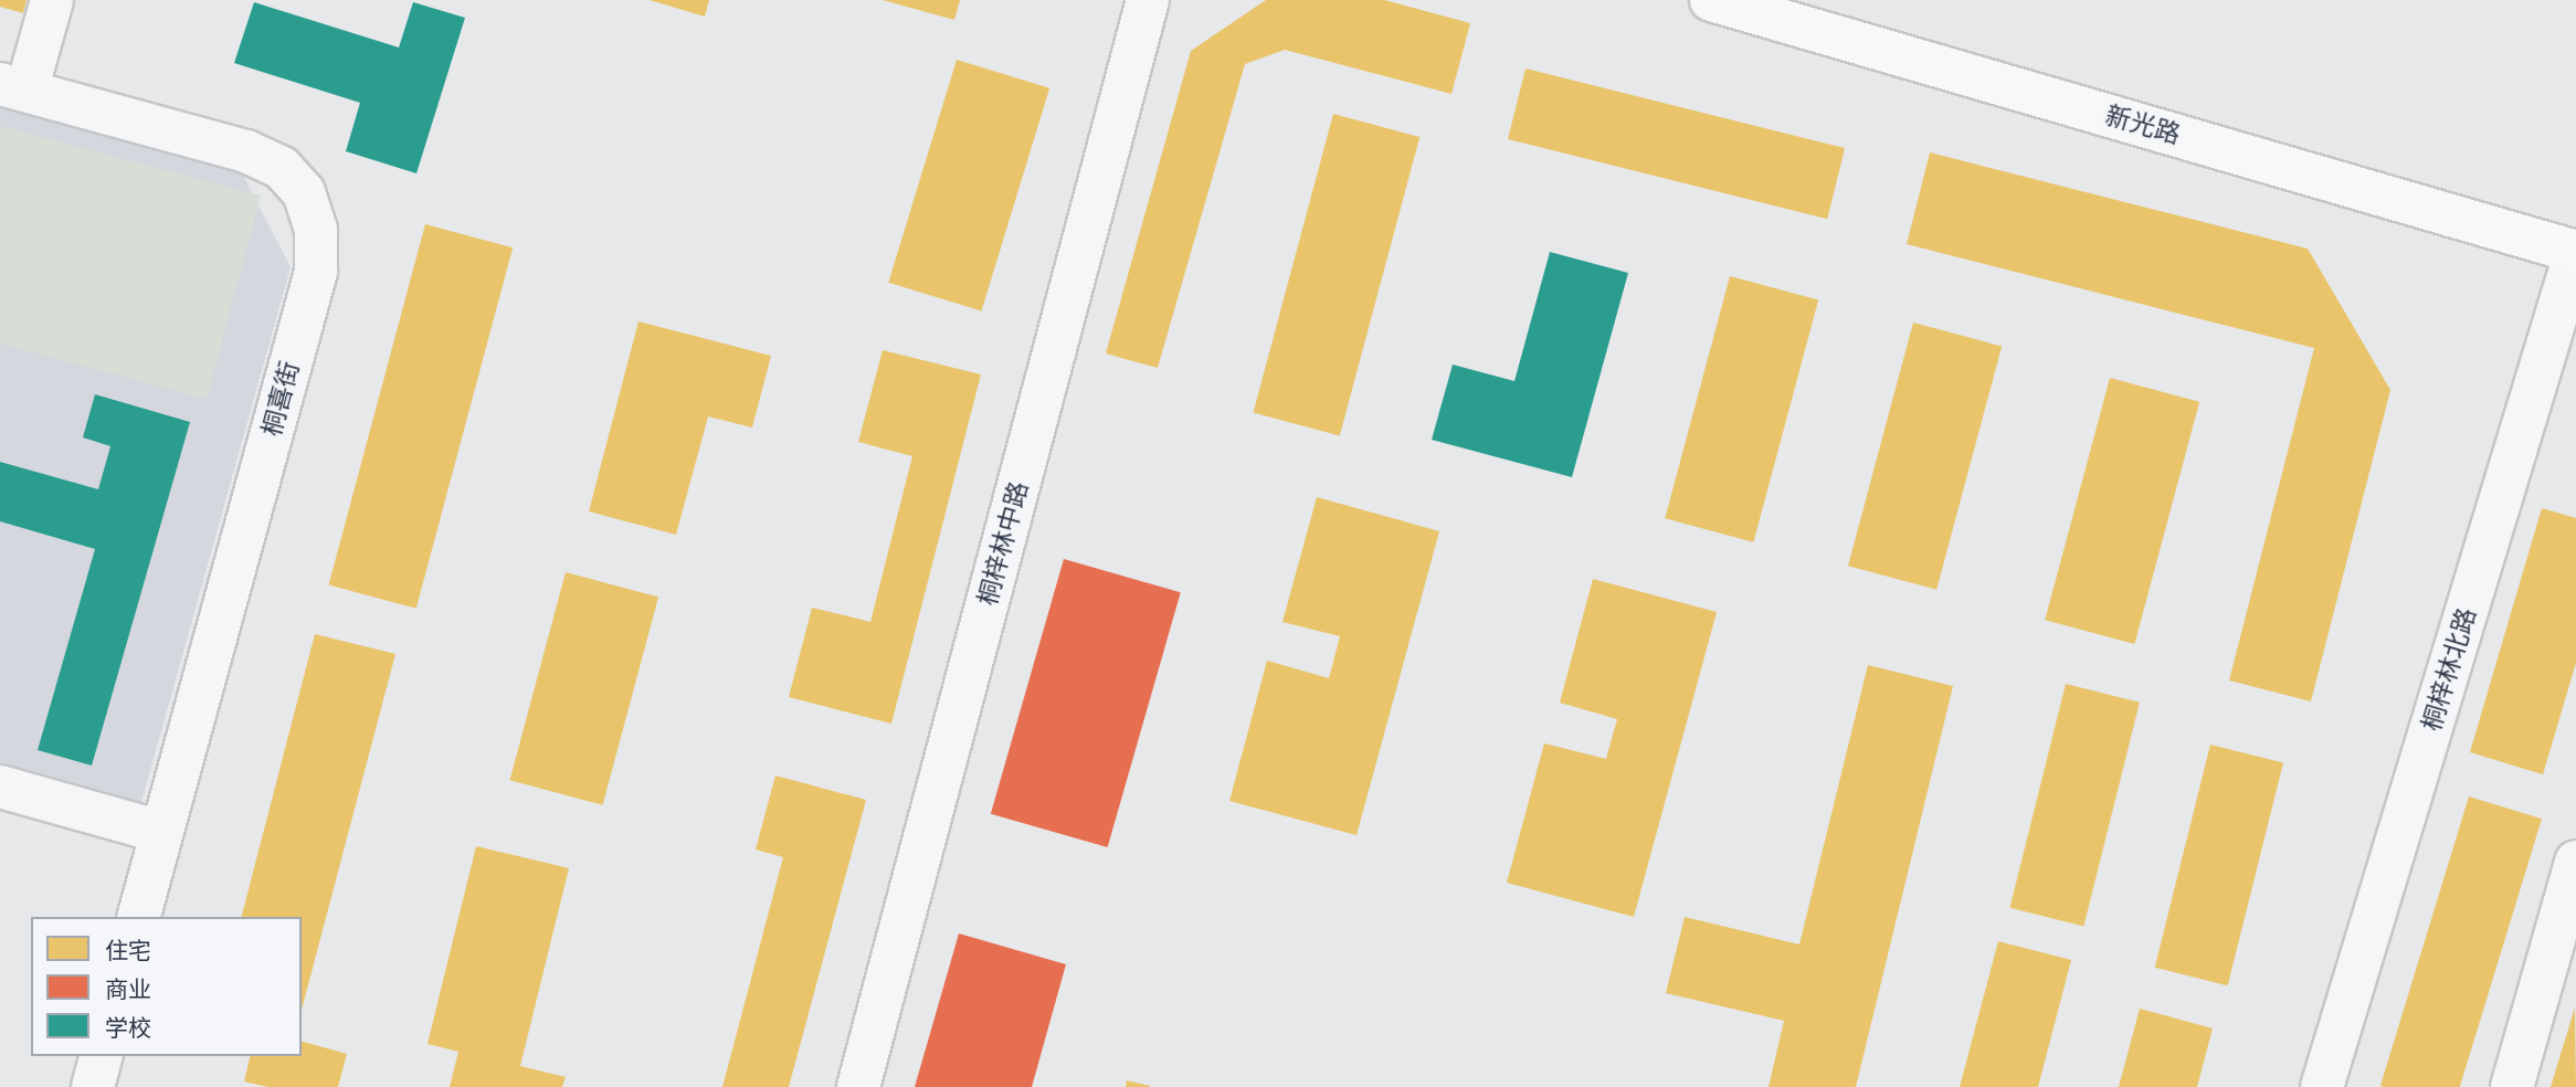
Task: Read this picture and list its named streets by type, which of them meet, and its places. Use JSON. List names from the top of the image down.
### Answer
{
  "streets": {
    "main road": ["新光路"],
    "street": ["桐喜街", "桐梓林中路", "桐梓林北路"]
  },
  "crossings": [
    ["新光路", "桐梓林北路"]
  ],
  "legend": ["住宅", "商业", "学校"]
}
